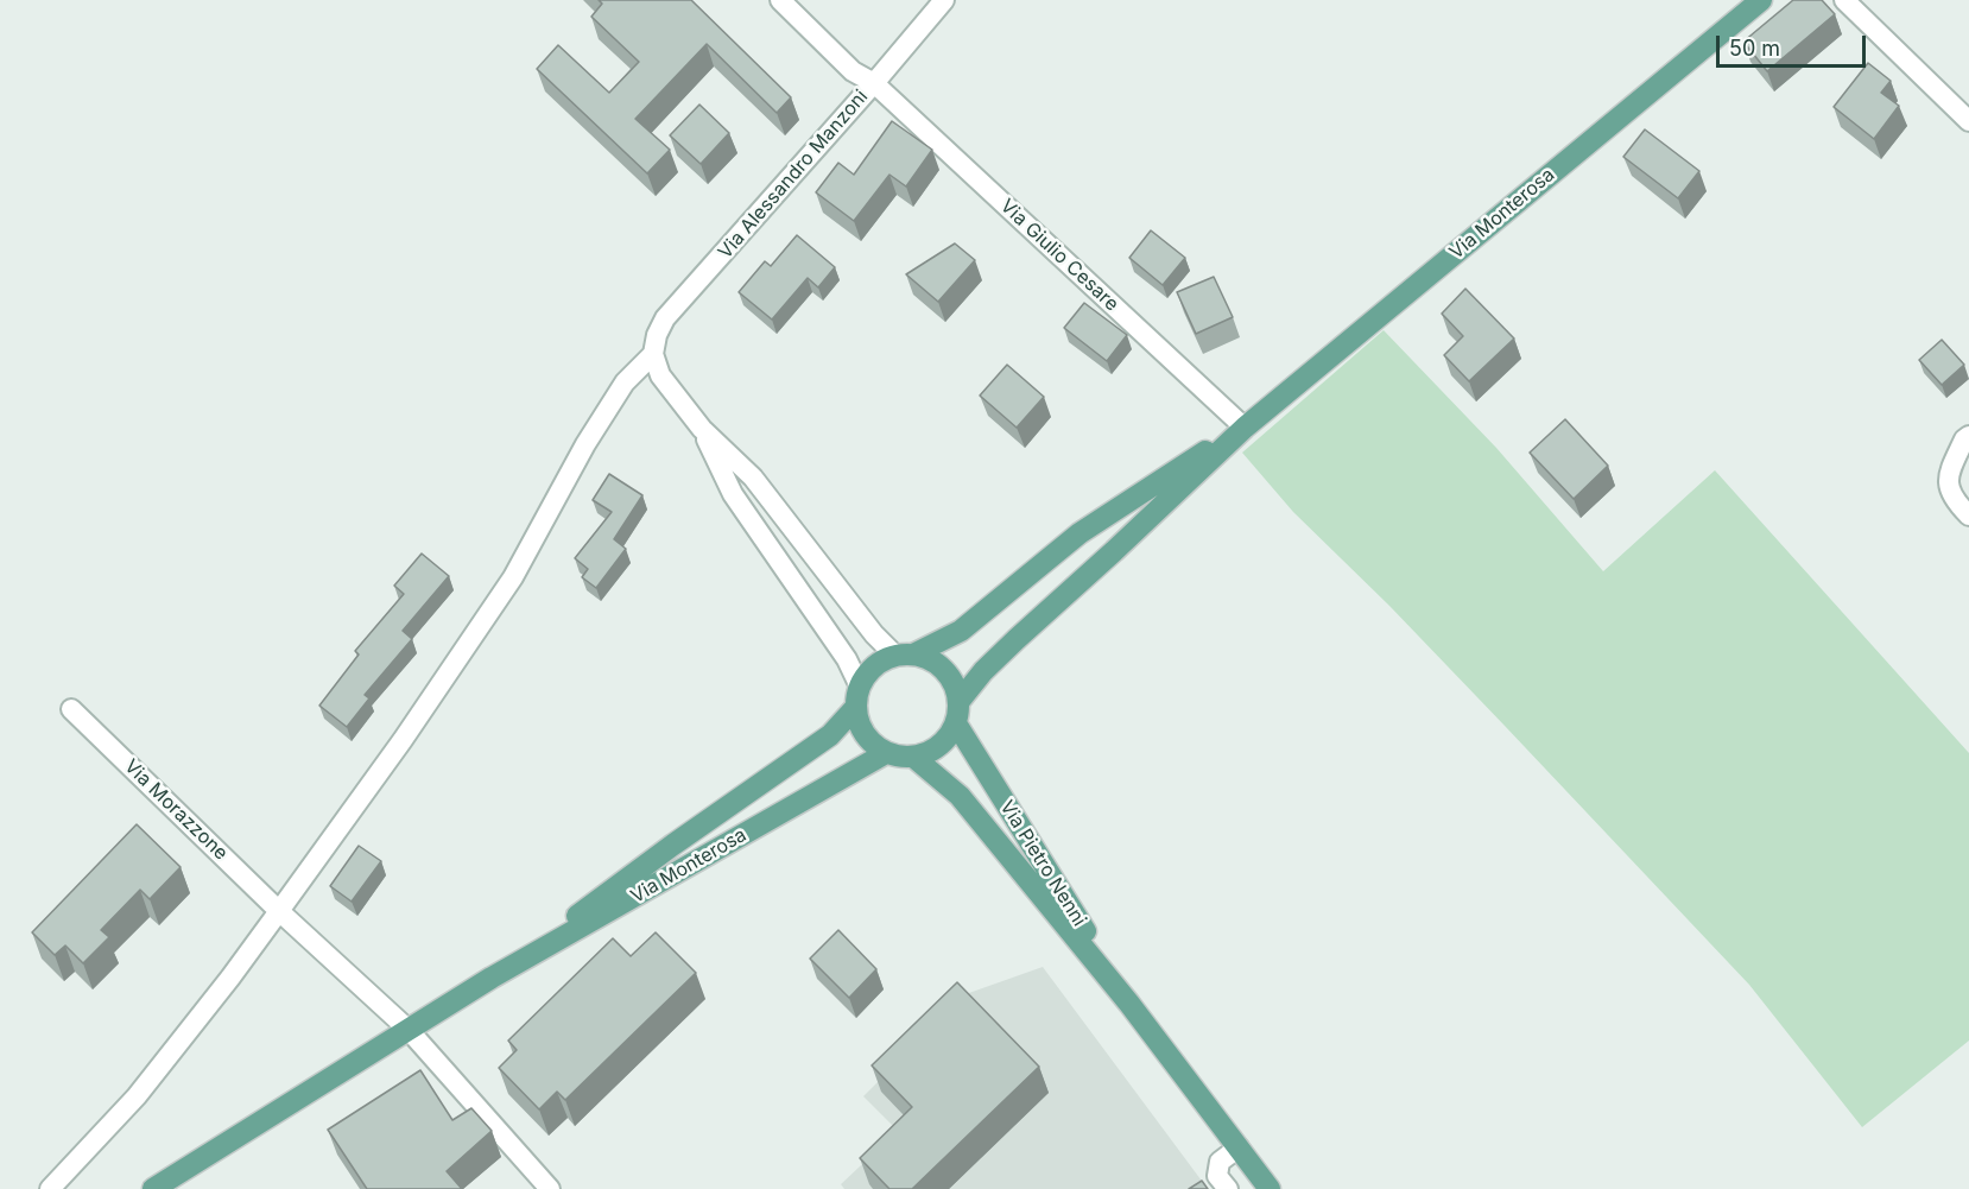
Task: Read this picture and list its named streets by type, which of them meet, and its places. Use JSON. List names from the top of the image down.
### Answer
{
  "streets": {
    "main road": ["Via Monterosa", "Via Pietro Nenni"],
    "street": ["Via Alessandro Manzoni", "Via Giulio Cesare", "Via Morazzone"]
  },
  "crossings": [
    ["Via Alessandro Manzoni", "Via Giulio Cesare"],
    ["Via Monterosa", "Via Giulio Cesare"],
    ["Via Monterosa", "Via Morazzone"],
    ["Via Monterosa", "Via Pietro Nenni"]
  ],
  "scale_bar": "50 m"
}
